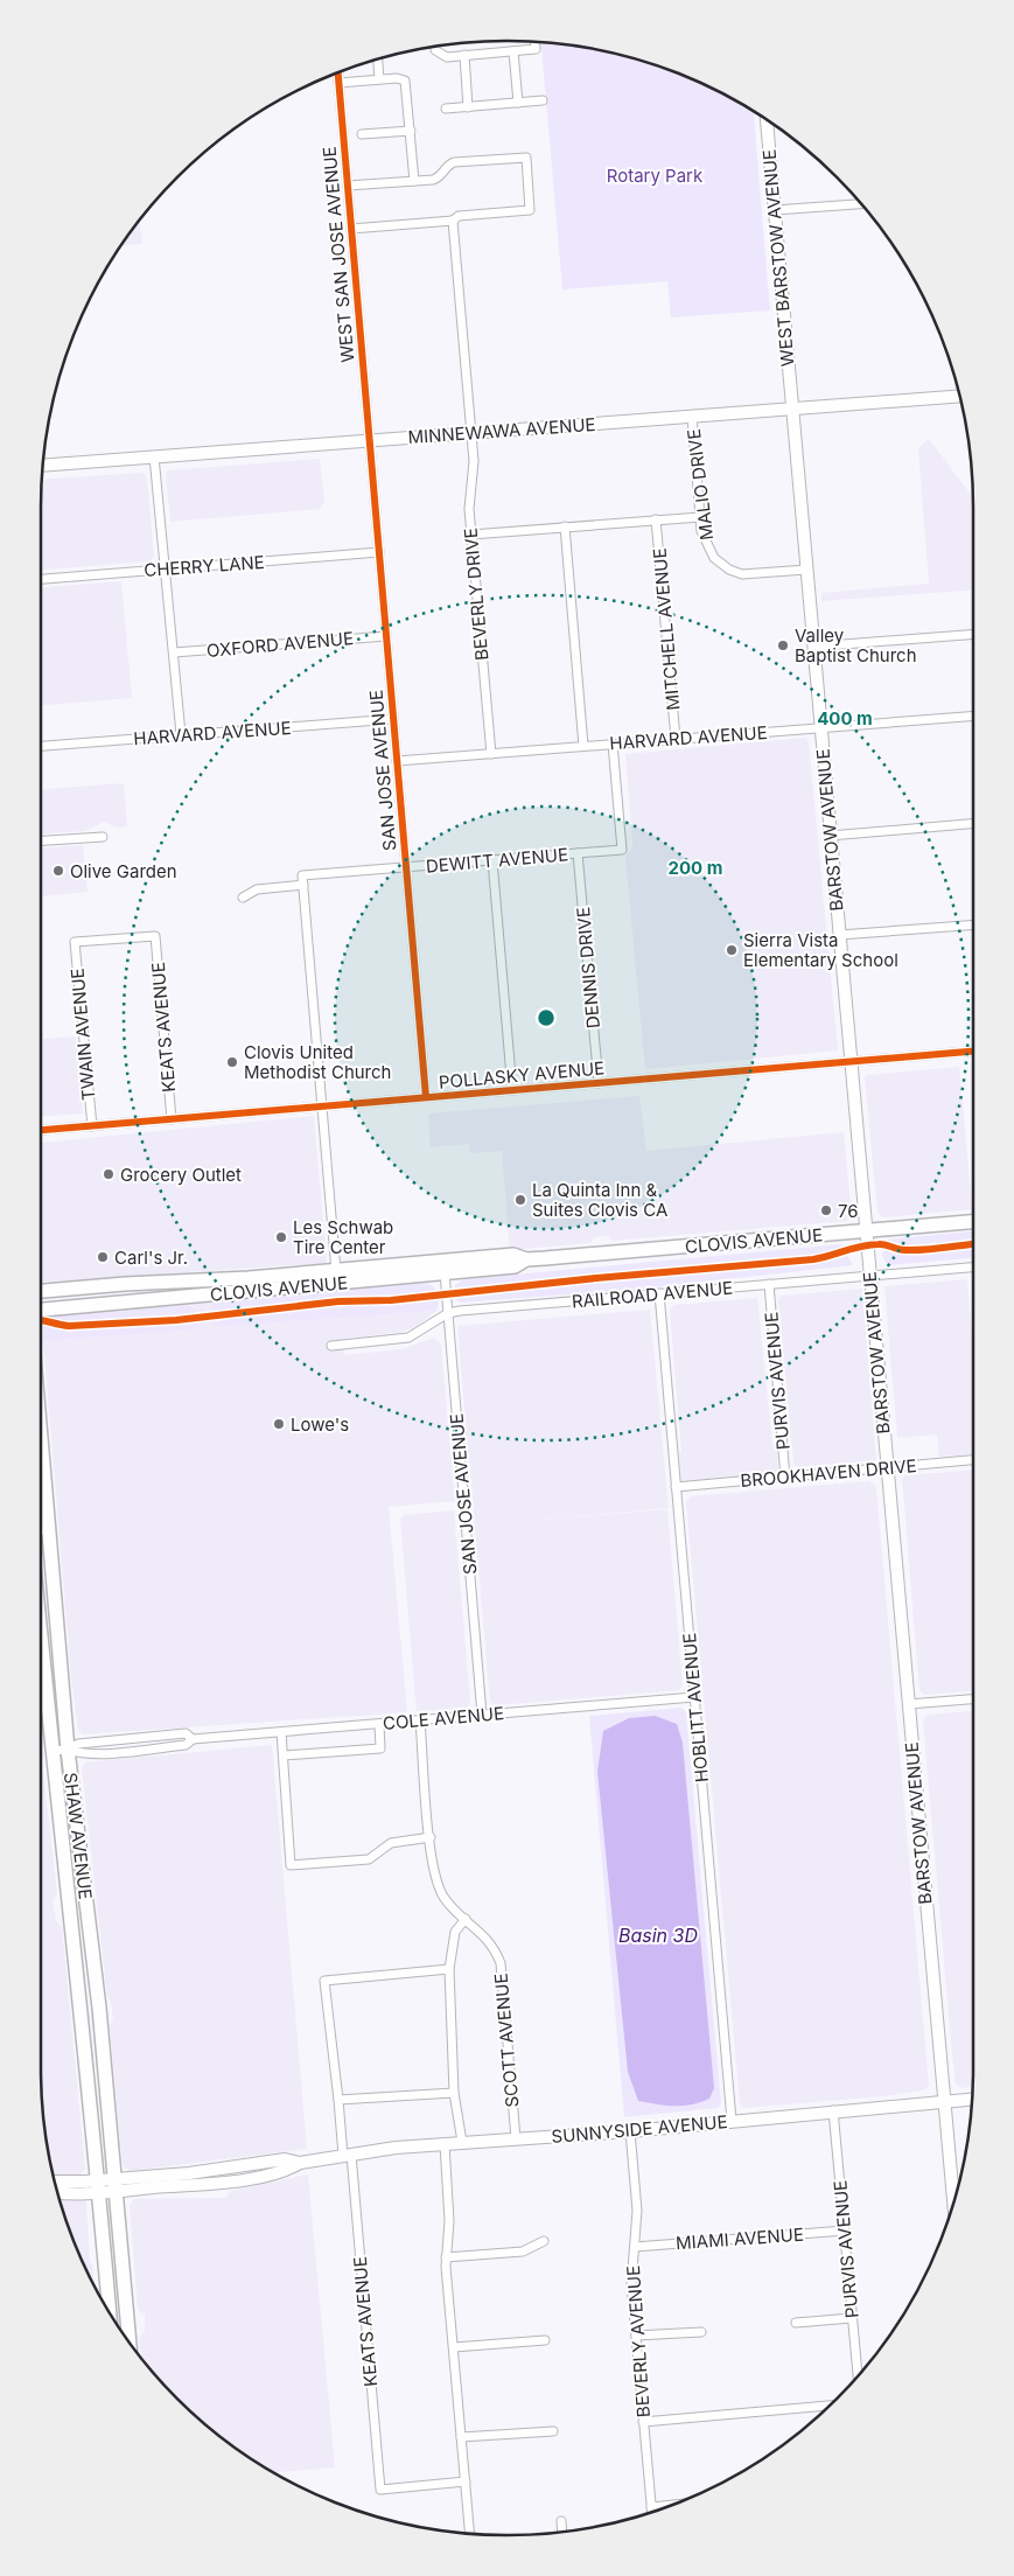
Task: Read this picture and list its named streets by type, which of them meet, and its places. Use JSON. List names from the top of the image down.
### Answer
{
  "streets": {
    "main road": [
      "WEST BARSTOW AVENUE",
      "MINNEWAWA AVENUE",
      "BARSTOW AVENUE",
      "CLOVIS AVENUE",
      "SHAW AVENUE",
      "SUNNYSIDE AVENUE"
    ],
    "street": [
      "WEST SAN JOSE AVENUE",
      "MALIO DRIVE",
      "CHERRY LANE",
      "BEVERLY DRIVE",
      "MITCHELL AVENUE",
      "OXFORD AVENUE",
      "HARVARD AVENUE",
      "SAN JOSE AVENUE",
      "DEWITT AVENUE",
      "DENNIS DRIVE",
      "KEATS AVENUE",
      "TWAIN AVENUE",
      "POLLASKY AVENUE",
      "RAILROAD AVENUE",
      "PURVIS AVENUE",
      "BROOKHAVEN DRIVE",
      "HOBLITT AVENUE",
      "COLE AVENUE",
      "SCOTT AVENUE",
      "MIAMI AVENUE",
      "BEVERLY AVENUE"
    ]
  },
  "crossings": [
    ["WEST SAN JOSE AVENUE", "MINNEWAWA AVENUE"],
    ["WEST SAN JOSE AVENUE", "SAN JOSE AVENUE"],
    ["WEST BARSTOW AVENUE", "MINNEWAWA AVENUE"],
    ["WEST BARSTOW AVENUE", "BARSTOW AVENUE"],
    ["MINNEWAWA AVENUE", "MALIO DRIVE"],
    ["MINNEWAWA AVENUE", "BEVERLY DRIVE"],
    ["MINNEWAWA AVENUE", "SAN JOSE AVENUE"],
    ["MINNEWAWA AVENUE", "BARSTOW AVENUE"],
    ["MALIO DRIVE", "BARSTOW AVENUE"],
    ["CHERRY LANE", "SAN JOSE AVENUE"],
    ["BEVERLY DRIVE", "HARVARD AVENUE"],
    ["MITCHELL AVENUE", "HARVARD AVENUE"],
    ["OXFORD AVENUE", "SAN JOSE AVENUE"],
    ["HARVARD AVENUE", "SAN JOSE AVENUE"],
    ["HARVARD AVENUE", "BARSTOW AVENUE"],
    ["HARVARD AVENUE", "DEWITT AVENUE"],
    ["SAN JOSE AVENUE", "DEWITT AVENUE"],
    ["SAN JOSE AVENUE", "POLLASKY AVENUE"],
    ["SAN JOSE AVENUE", "CLOVIS AVENUE"],
    ["SAN JOSE AVENUE", "RAILROAD AVENUE"],
    ["SAN JOSE AVENUE", "COLE AVENUE"],
    ["BARSTOW AVENUE", "POLLASKY AVENUE"],
    ["BARSTOW AVENUE", "CLOVIS AVENUE"],
    ["BARSTOW AVENUE", "RAILROAD AVENUE"],
    ["BARSTOW AVENUE", "BROOKHAVEN DRIVE"],
    ["BARSTOW AVENUE", "SUNNYSIDE AVENUE"],
    ["DEWITT AVENUE", "DENNIS DRIVE"],
    ["DENNIS DRIVE", "POLLASKY AVENUE"],
    ["KEATS AVENUE", "TWAIN AVENUE"],
    ["KEATS AVENUE", "POLLASKY AVENUE"],
    ["KEATS AVENUE", "SUNNYSIDE AVENUE"],
    ["TWAIN AVENUE", "POLLASKY AVENUE"],
    ["RAILROAD AVENUE", "PURVIS AVENUE"],
    ["RAILROAD AVENUE", "HOBLITT AVENUE"],
    ["PURVIS AVENUE", "BROOKHAVEN DRIVE"],
    ["PURVIS AVENUE", "SUNNYSIDE AVENUE"],
    ["PURVIS AVENUE", "MIAMI AVENUE"],
    ["BROOKHAVEN DRIVE", "HOBLITT AVENUE"],
    ["HOBLITT AVENUE", "COLE AVENUE"],
    ["HOBLITT AVENUE", "SUNNYSIDE AVENUE"],
    ["COLE AVENUE", "SHAW AVENUE"],
    ["COLE AVENUE", "SCOTT AVENUE"],
    ["SHAW AVENUE", "SUNNYSIDE AVENUE"],
    ["SCOTT AVENUE", "SUNNYSIDE AVENUE"],
    ["SUNNYSIDE AVENUE", "BEVERLY AVENUE"],
    ["MIAMI AVENUE", "BEVERLY AVENUE"]
  ],
  "water": ["Basin 3D"],
  "parks": ["Rotary Park"],
  "places": [
    "Valley Baptist Church",
    "Olive Garden",
    "Sierra Vista Elementary School",
    "Clovis United Methodist Church",
    "Grocery Outlet",
    "La Quinta Inn & Suites Clovis CA",
    "76",
    "Les Schwab Tire Center",
    "Carl's Jr.",
    "Lowe's"
  ],
  "rings": ["400 m", "200 m"]
}
